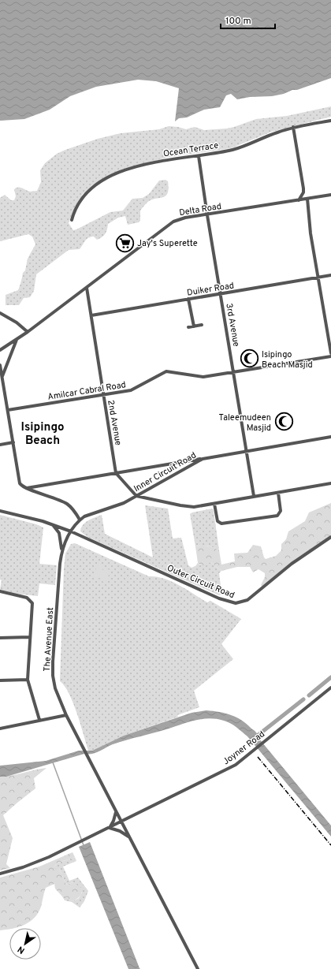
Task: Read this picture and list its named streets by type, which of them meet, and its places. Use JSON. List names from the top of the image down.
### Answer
{
  "streets": {
    "street": [
      "Ocean Terrace",
      "Delta Road",
      "Duiker Road",
      "3rd Avenue",
      "Amilcar Cabral Road",
      "2nd Avenue",
      "Inner Circuit Road",
      "Outer Circuit Road",
      "The Avenue East",
      "Joyner Road"
    ]
  },
  "crossings": [
    ["Ocean Terrace", "3rd Avenue"],
    ["Delta Road", "3rd Avenue"],
    ["Delta Road", "2nd Avenue"],
    ["Duiker Road", "3rd Avenue"],
    ["Duiker Road", "2nd Avenue"],
    ["3rd Avenue", "Amilcar Cabral Road"],
    ["3rd Avenue", "Inner Circuit Road"],
    ["Amilcar Cabral Road", "2nd Avenue"],
    ["Inner Circuit Road", "Outer Circuit Road"],
    ["Inner Circuit Road", "The Avenue East"],
    ["Outer Circuit Road", "The Avenue East"],
    ["The Avenue East", "Joyner Road"]
  ],
  "districts": ["Isipingo Beach"],
  "places": {
    "supermarket": ["Jay's Superette"],
    "mosque": ["Isipingo Beach Masjid", "Taleemudeen Masjid"]
  },
  "scale_bar": "100 m",
  "north": "bottom left"
}
